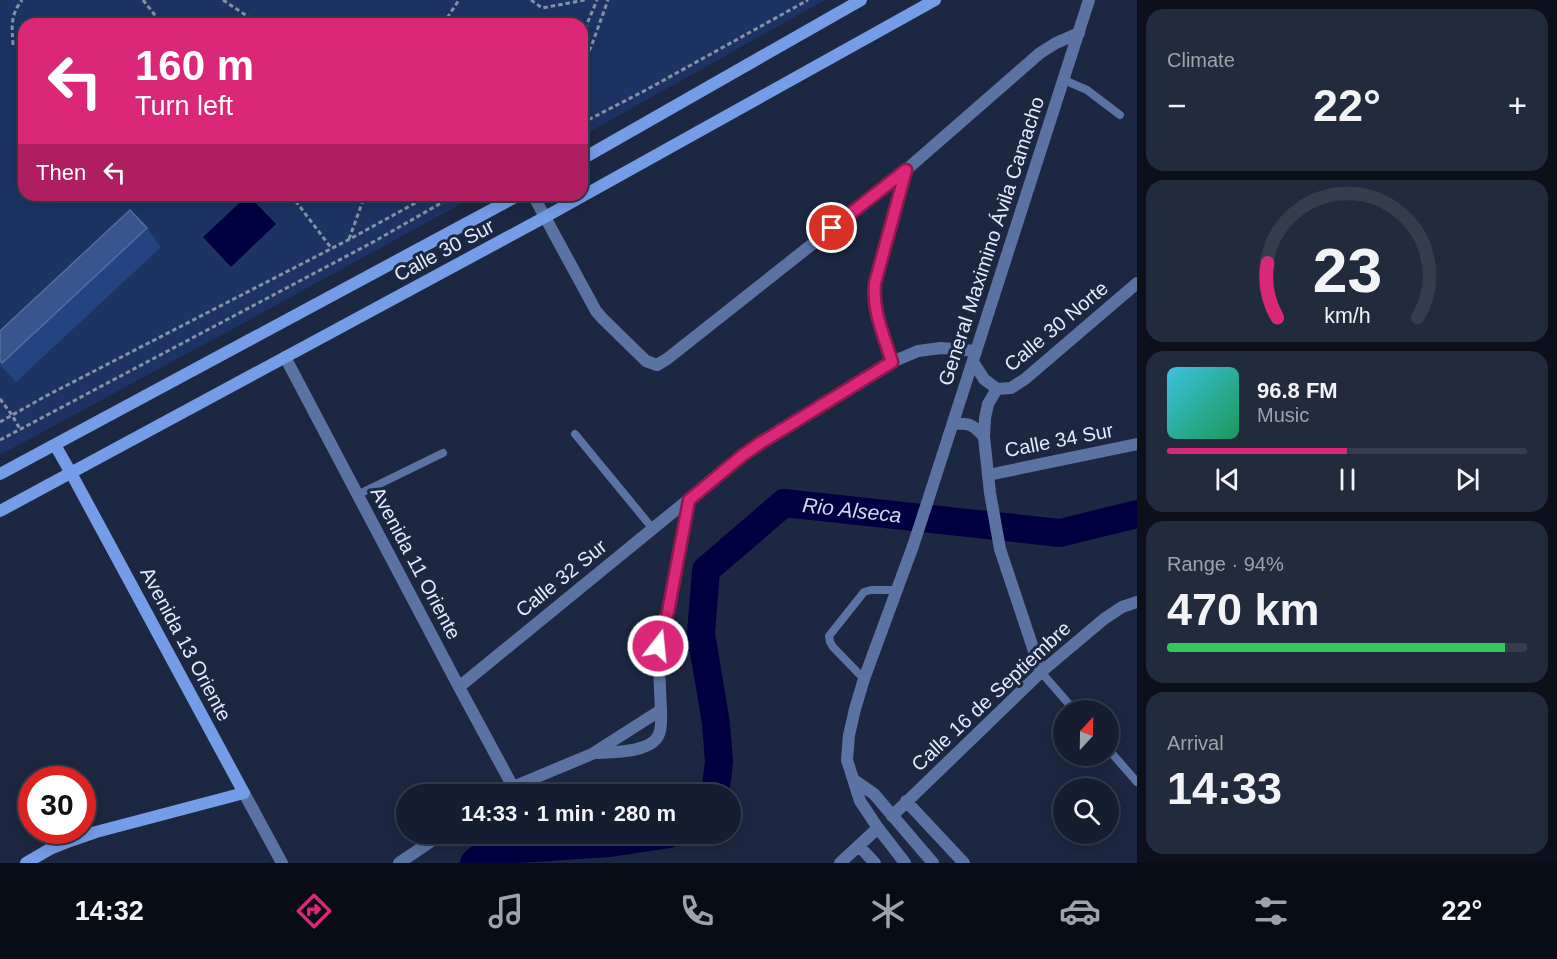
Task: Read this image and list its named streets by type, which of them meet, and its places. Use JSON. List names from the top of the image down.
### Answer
{
  "streets": {
    "main road": ["Calle 30 Sur", "Avenida 13 Oriente"],
    "street": [
      "General Maximino Ávila Camacho",
      "Calle 30 Norte",
      "Calle 34 Sur",
      "Avenida 11 Oriente",
      "Calle 32 Sur",
      "Calle 16 de Septiembre"
    ]
  },
  "crossings": [
    ["General Maximino Ávila Camacho", "Calle 30 Norte"],
    ["General Maximino Ávila Camacho", "Calle 32 Sur"],
    ["General Maximino Ávila Camacho", "Calle 16 de Septiembre"],
    ["Calle 30 Sur", "Avenida 11 Oriente"],
    ["Calle 30 Sur", "Avenida 13 Oriente"],
    ["Calle 30 Norte", "Calle 32 Sur"],
    ["Avenida 11 Oriente", "Calle 32 Sur"]
  ],
  "water": ["Rio Alseca"],
  "north": "top",
  "page": {
    "tile": [
      "Climate",
      ["Range · 94%", "470 km"],
      ["Arrival", "14:33"]
    ],
    "turn": ["160 m", "Turn left"],
    "heat": ["−", "22°", "+"],
    "then": "Then",
    "song": ["96.8 FM", "Music"],
    "limit": "30",
    "trip": "14:33 · 1 min · 280 m",
    "tabs": ["14:32", "22°"],
    "gauge": ["23", "km/h"]
  }
}
